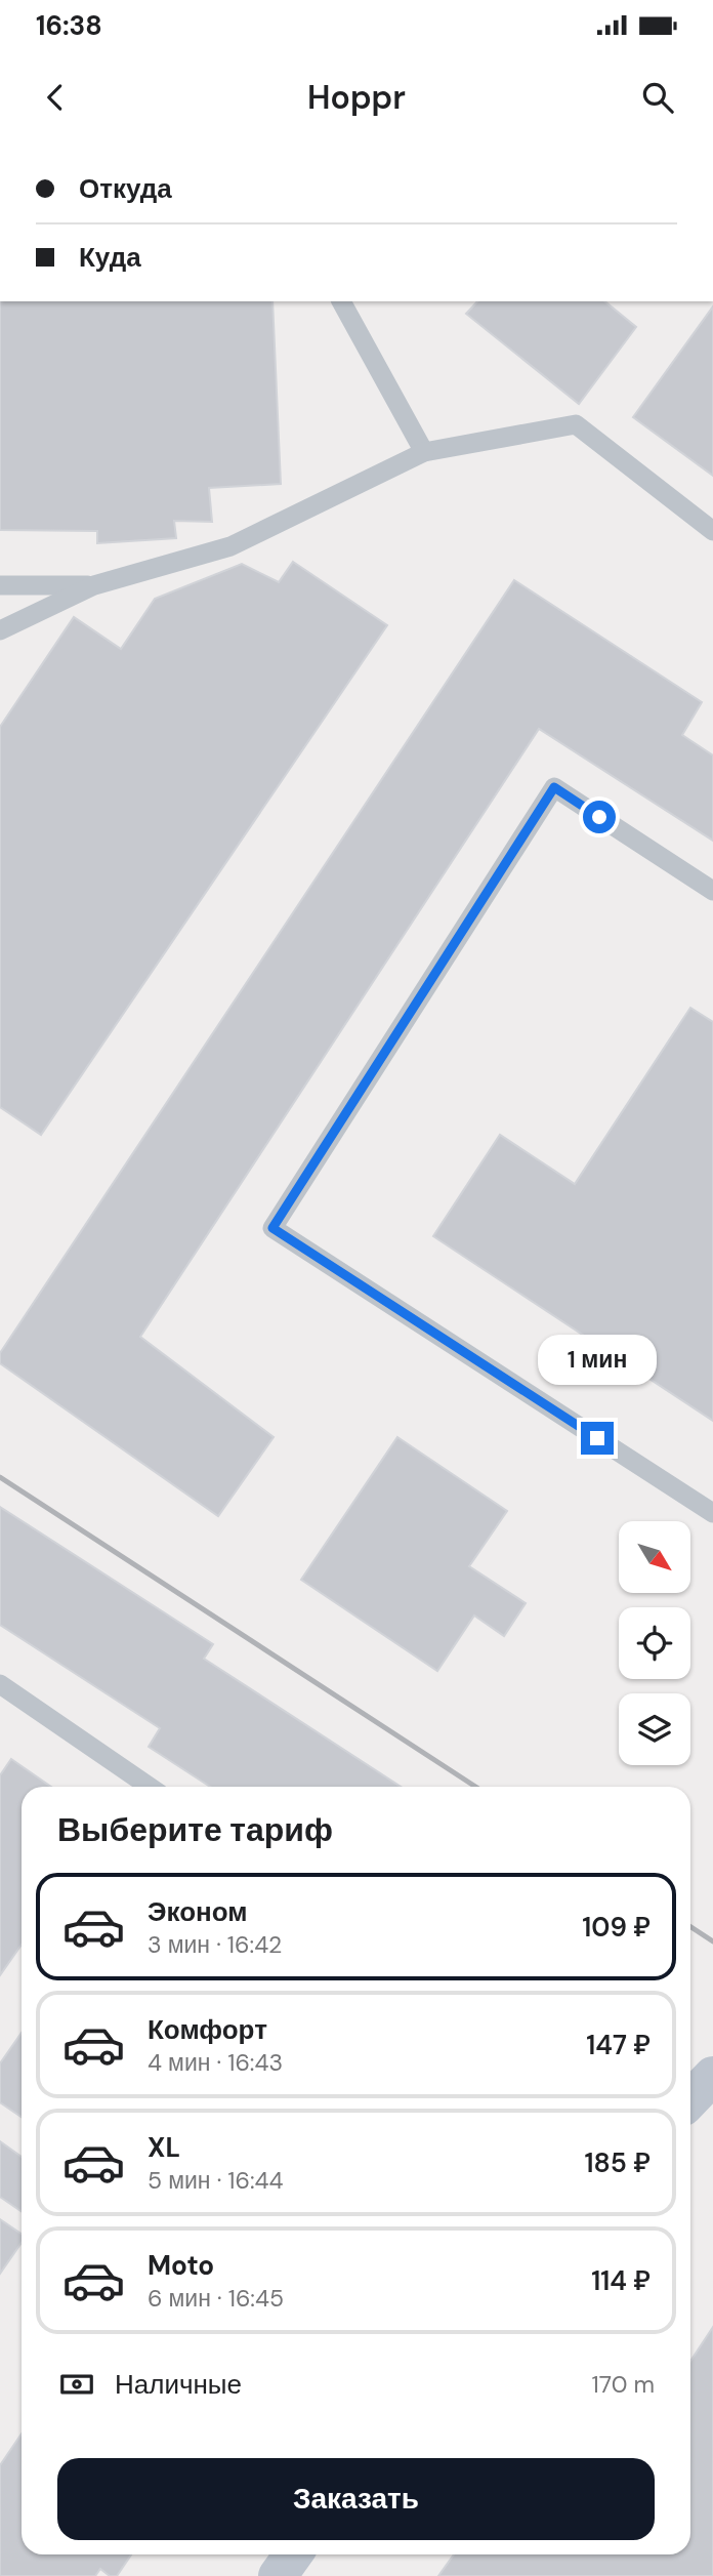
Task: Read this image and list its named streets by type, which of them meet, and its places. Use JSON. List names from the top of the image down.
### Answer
{
  "north": "bottom right",
  "page": {
    "status": "16:38",
    "header": "Hoppr",
    "banner": ["Откуда", "Куда"],
    "bubble": "1 мин",
    "heading": "Выберите тариф",
    "list": [
      {
        "name": "Эконом",
        "note": "3 мин · 16:42",
        "value": "109 ₽"
      },
      {
        "name": "Комфорт",
        "note": "4 мин · 16:43",
        "value": "147 ₽"
      },
      {
        "name": "XL",
        "note": "5 мин · 16:44",
        "value": "185 ₽"
      },
      {
        "name": "Moto",
        "note": "6 мин · 16:45",
        "value": "114 ₽"
      }
    ],
    "pay": ["Наличные", "170 m"],
    "buttons": "Заказать"
  }
}
